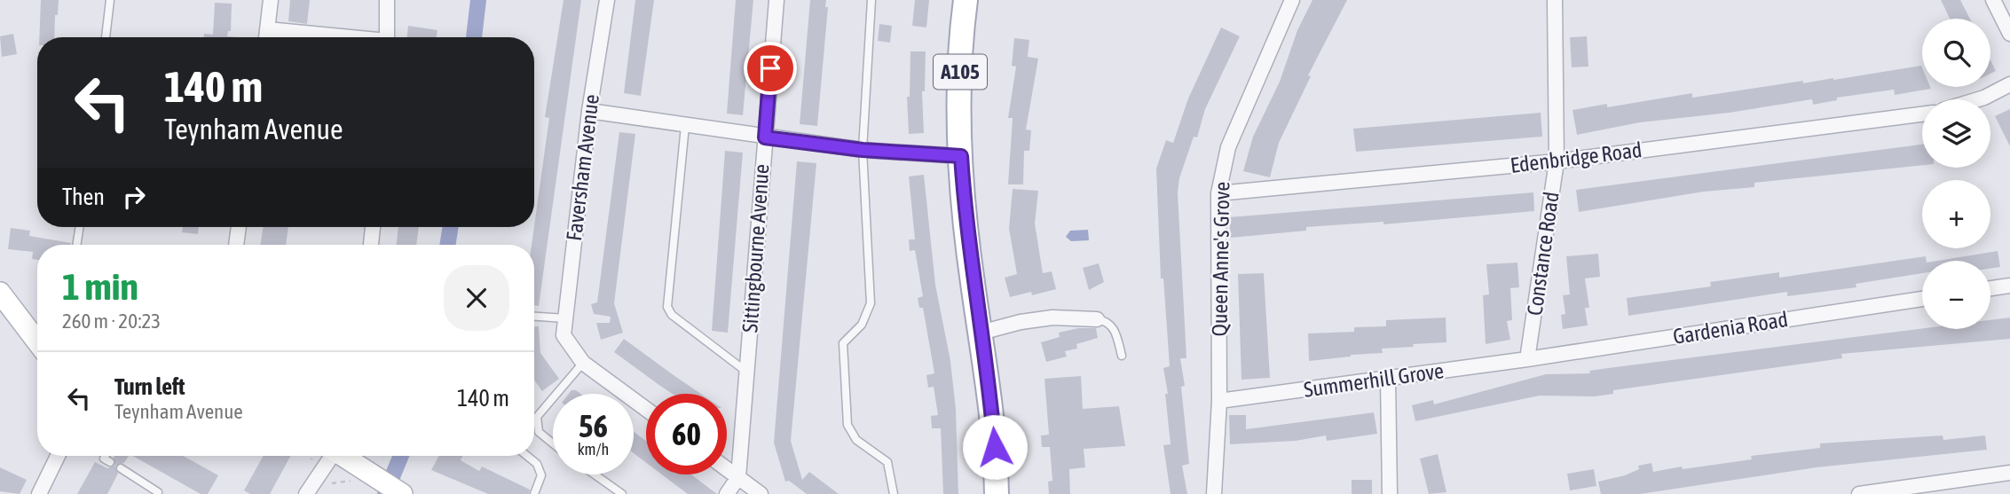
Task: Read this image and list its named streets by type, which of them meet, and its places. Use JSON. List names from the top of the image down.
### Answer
{
  "streets": {
    "main road": ["A105"],
    "street": [
      "Edenbridge Road",
      "Faversham Avenue",
      "Sittingbourne Avenue",
      "Constance Road",
      "Queen Anne's Grove",
      "Gardenia Road",
      "Summerhill Grove"
    ]
  },
  "crossings": [
    ["Edenbridge Road", "Constance Road"],
    ["Edenbridge Road", "Queen Anne's Grove"],
    ["Constance Road", "Gardenia Road"],
    ["Constance Road", "Summerhill Grove"],
    ["Queen Anne's Grove", "Summerhill Grove"],
    ["Gardenia Road", "Summerhill Grove"]
  ],
  "page": {
    "map_buttons": ["+", "−"],
    "turn": ["140 m", "Teynham Avenue"],
    "then": "Then",
    "heading": ["1 min", "260 m · 20:23"],
    "list": [
      {
        "name": "Turn left",
        "note": "Teynham Avenue",
        "value": "140 m"
      }
    ],
    "speed": "56 km/h",
    "limit": "60"
  }
}
